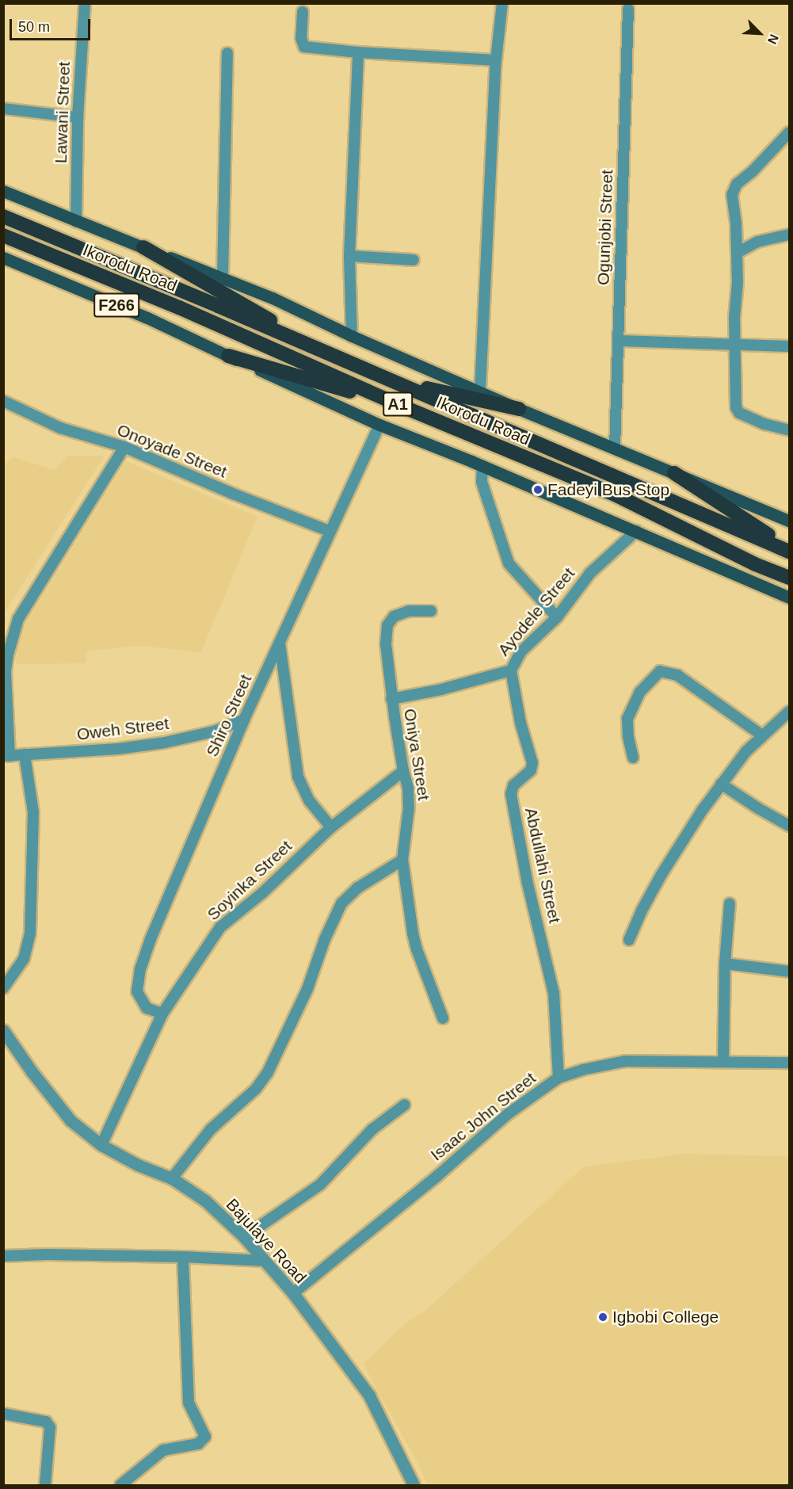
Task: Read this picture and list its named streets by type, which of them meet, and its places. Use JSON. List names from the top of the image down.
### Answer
{
  "streets": {
    "highway": ["Ikorodu Road", "A1"],
    "main road": ["F266"],
    "street": [
      "Lawani Street",
      "Ogunjobi Street",
      "Onoyade Street",
      "Ayodele Street",
      "Shiro Street",
      "Oweh Street",
      "Oniya Street",
      "Abdullahi Street",
      "Soyinka Street",
      "Isaac John Street",
      "Bajulaye Road"
    ]
  },
  "crossings": [
    ["Lawani Street", "Ikorodu Road"],
    ["Ogunjobi Street", "Ikorodu Road"],
    ["Onoyade Street", "Shiro Street"],
    ["Ayodele Street", "Oniya Street"],
    ["Ayodele Street", "Abdullahi Street"],
    ["Shiro Street", "Oweh Street"],
    ["Shiro Street", "Soyinka Street"],
    ["Oniya Street", "Soyinka Street"],
    ["Abdullahi Street", "Isaac John Street"],
    ["Soyinka Street", "Bajulaye Road"],
    ["Isaac John Street", "Bajulaye Road"]
  ],
  "places": ["Fadeyi Bus Stop", "Igbobi College"],
  "scale_bar": "50 m",
  "north": "bottom right"
}
